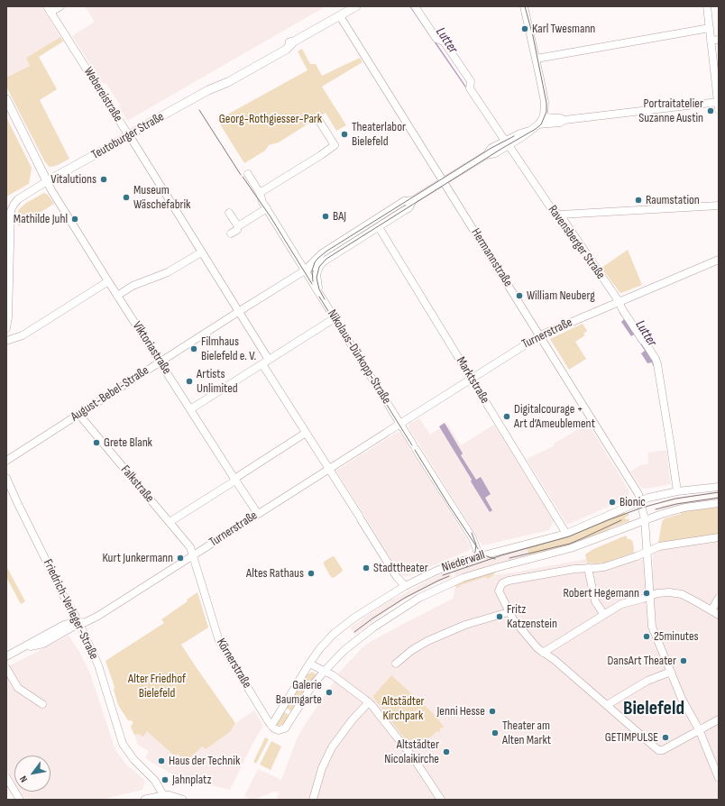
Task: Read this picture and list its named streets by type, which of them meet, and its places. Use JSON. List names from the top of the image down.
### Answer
{
  "streets": {
    "street": [
      "Webereistraße",
      "Teutoburger Straße",
      "Ravensberger Straße",
      "Hermannstraße",
      "Turnerstraße",
      "Viktoriastraße",
      "Nikolaus-Dürkopp-Straße",
      "Marktstraße",
      "August-Bebel-Straße",
      "Falkstraße",
      "Niederwall",
      "Friedrich-Verleger-Straße",
      "Körnerstraße"
    ]
  },
  "crossings": [
    ["Webereistraße", "Teutoburger Straße"],
    ["Webereistraße", "Turnerstraße"],
    ["Webereistraße", "August-Bebel-Straße"],
    ["Webereistraße", "Niederwall"],
    ["Teutoburger Straße", "Hermannstraße"],
    ["Teutoburger Straße", "Viktoriastraße"],
    ["Ravensberger Straße", "Turnerstraße"],
    ["Ravensberger Straße", "August-Bebel-Straße"],
    ["Ravensberger Straße", "Niederwall"],
    ["Hermannstraße", "Turnerstraße"],
    ["Hermannstraße", "August-Bebel-Straße"],
    ["Hermannstraße", "Niederwall"],
    ["Turnerstraße", "Viktoriastraße"],
    ["Turnerstraße", "Nikolaus-Dürkopp-Straße"],
    ["Turnerstraße", "Marktstraße"],
    ["Turnerstraße", "Falkstraße"],
    ["Turnerstraße", "Friedrich-Verleger-Straße"],
    ["Turnerstraße", "Körnerstraße"],
    ["Viktoriastraße", "August-Bebel-Straße"],
    ["Nikolaus-Dürkopp-Straße", "August-Bebel-Straße"],
    ["Nikolaus-Dürkopp-Straße", "Niederwall"],
    ["Marktstraße", "August-Bebel-Straße"],
    ["Marktstraße", "Niederwall"],
    ["August-Bebel-Straße", "Falkstraße"],
    ["Falkstraße", "Körnerstraße"],
    ["Niederwall", "Körnerstraße"]
  ],
  "districts": ["Bielefeld"],
  "water": ["Lutter"],
  "parks": ["Georg-Rothgiesser-Park", "Alter Friedhof Bielefeld", "Altstädter Kirchpark"],
  "places": [
    "Karl Twesmann",
    "Portraitatelier Suzanne Austin",
    "Theaterlabor Bielefeld",
    "Vitalutions",
    "Museum Wäschefabrik",
    "Raumstation",
    "BAJ",
    "Mathilde Juhl",
    "William Neuberg",
    "Filmhaus Bielefeld e. V.",
    "Artists Unlimited",
    "Digitalcourage + Art d’Ameublement",
    "Grete Blank",
    "Bionic",
    "Kurt Junkermann",
    "Stadttheater",
    "Altes Rathaus",
    "Robert Hegemann",
    "Fritz Katzenstein",
    "25minutes",
    "DansArt Theater",
    "Galerie Baumgarte",
    "Jenni Hesse",
    "Theater am Alten Markt",
    "GETIMPULSE",
    "Altstädter Nicolaikirche",
    "Haus der Technik",
    "Jahnplatz"
  ],
  "north": "bottom left"
}
